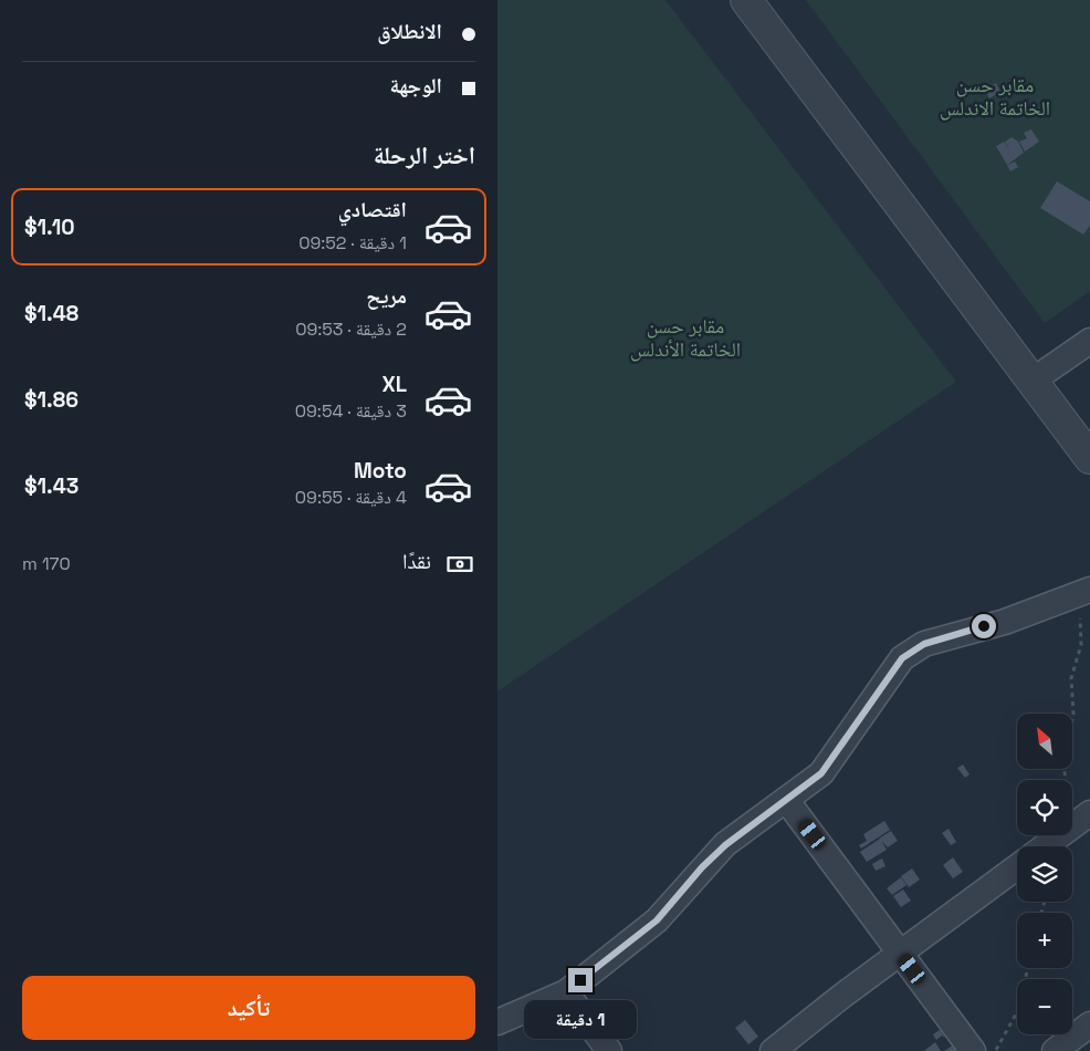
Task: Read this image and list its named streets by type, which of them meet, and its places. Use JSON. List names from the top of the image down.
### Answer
{
  "parks": ["مقابر حسن الخاتمة الاندلس", "مقابر حسن الخاتمة الأندلس"],
  "north": "top left",
  "page": {
    "banner": ["الانطلاق", "الوجهة"],
    "heading": "اختر الرحلة",
    "list": [
      {
        "name": "اقتصادي",
        "note": "1 دقيقة · 09:52",
        "value": "$1.10"
      },
      {
        "name": "مريح",
        "note": "2 دقيقة · 09:53",
        "value": "$1.48"
      },
      {
        "name": "XL",
        "note": "3 دقيقة · 09:54",
        "value": "$1.86"
      },
      {
        "name": "Moto",
        "note": "4 دقيقة · 09:55",
        "value": "$1.43"
      }
    ],
    "pay": ["نقدًا", "170 m"],
    "map_buttons": ["+", "−"],
    "buttons": "تأكيد",
    "bubble": "1 دقيقة"
  }
}
